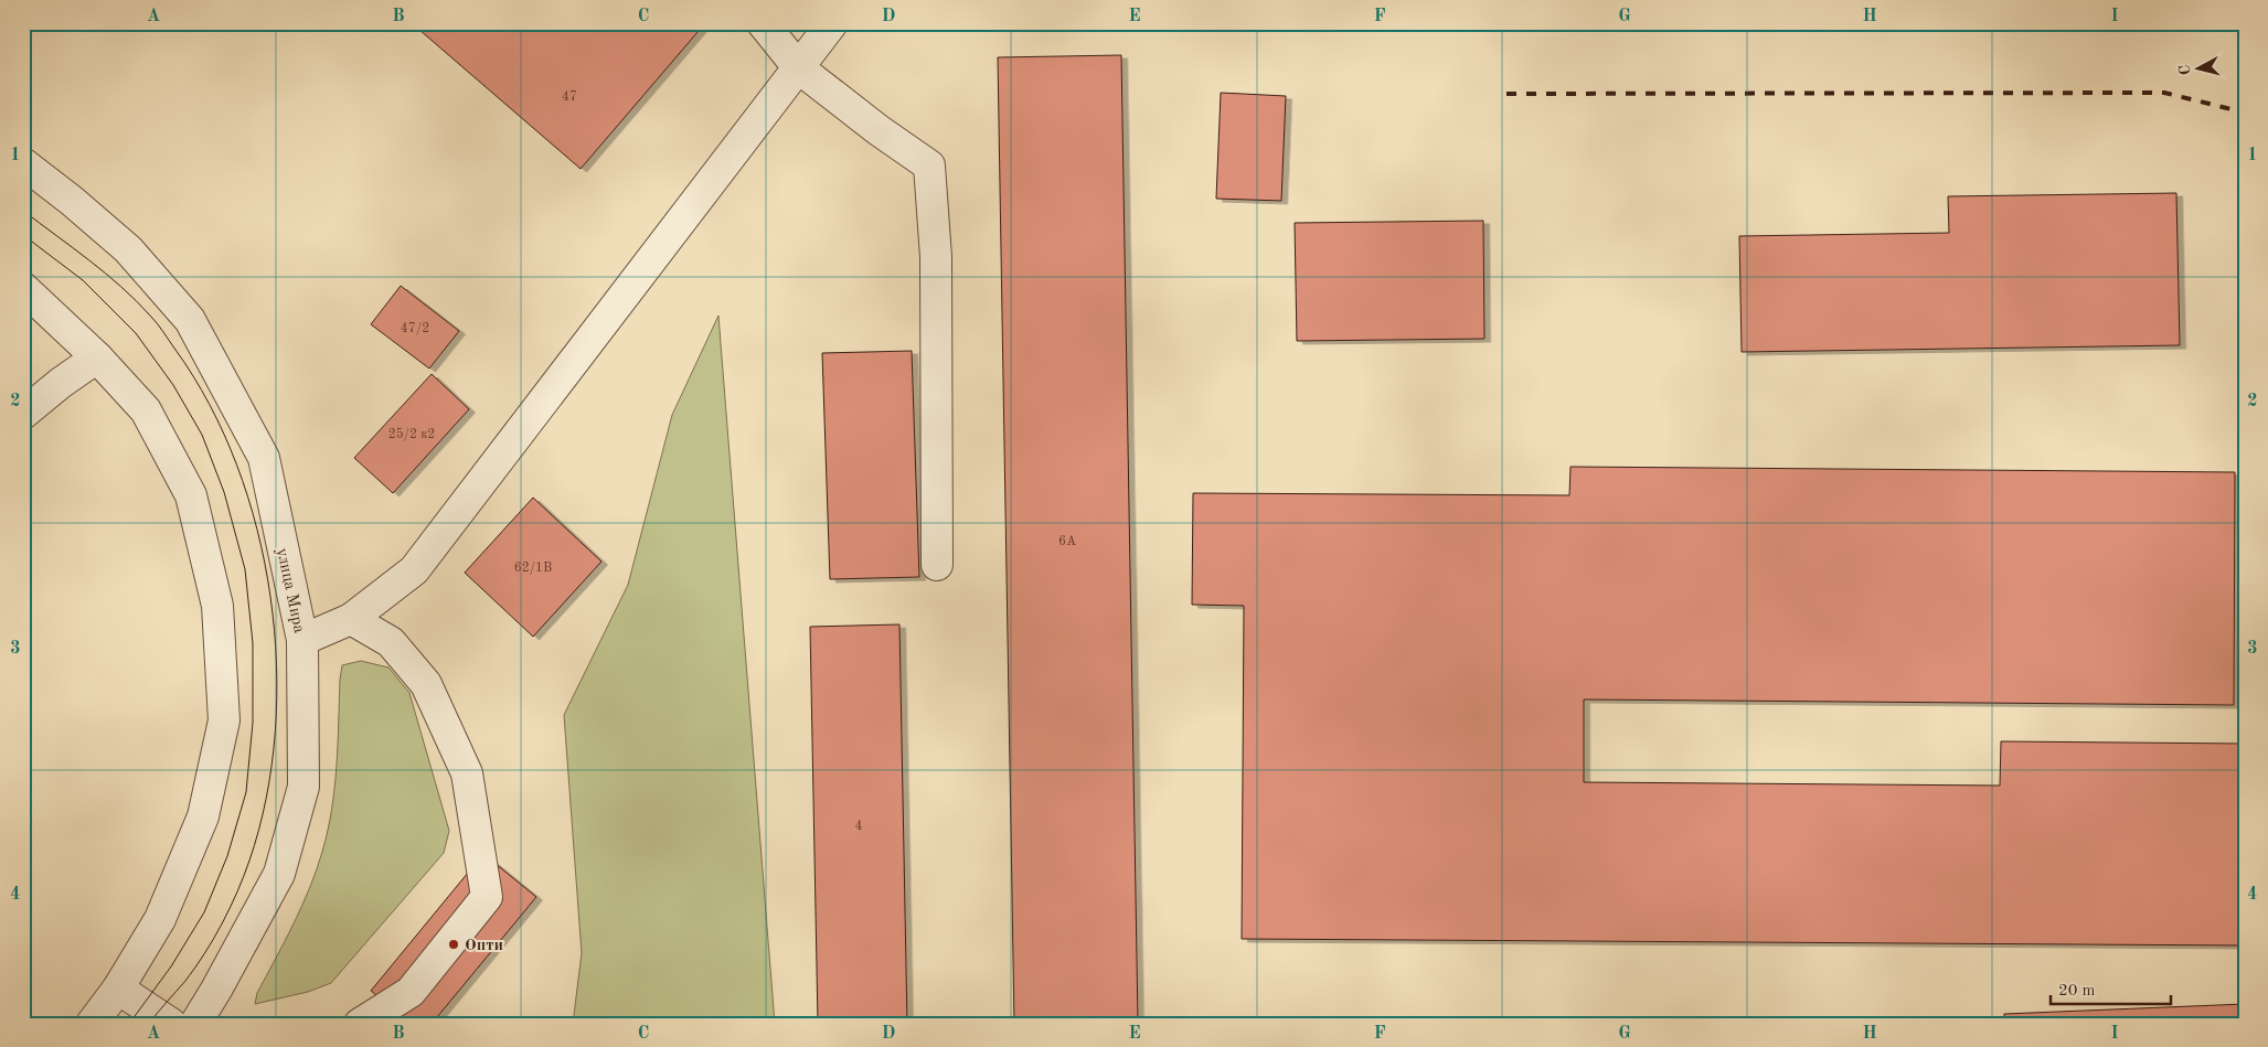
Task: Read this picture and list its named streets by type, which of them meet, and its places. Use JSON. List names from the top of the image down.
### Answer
{
  "streets": {
    "street": ["улица Мира"]
  },
  "places": ["Опти"],
  "house_numbers": [
    "47",
    "47/2",
    "25/2 к2",
    "6А",
    "62/1В",
    "4"
  ],
  "scale_bar": "20 m",
  "north": "left",
  "grid": {
    "columns": [
      "A",
      "B",
      "C",
      "D",
      "E",
      "F",
      "G",
      "H",
      "I"
    ],
    "rows": [
      "1",
      "2",
      "3",
      "4"
    ]
  }
}
